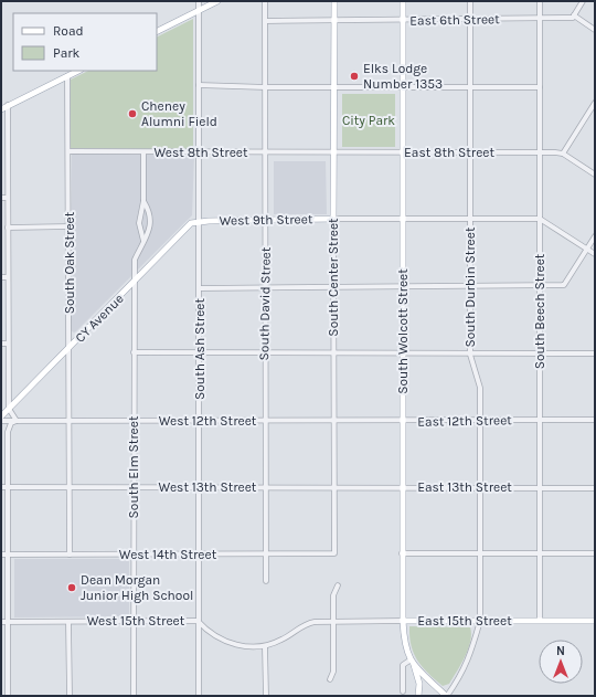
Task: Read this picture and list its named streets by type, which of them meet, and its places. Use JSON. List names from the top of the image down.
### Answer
{
  "streets": {
    "main road": [
      "West 9th Street",
      "South Center Street",
      "CY Avenue",
      "South Wolcott Street",
      "East 15th Street"
    ],
    "street": [
      "East 6th Street",
      "West 8th Street",
      "East 8th Street",
      "South Oak Street",
      "South Durbin Street",
      "South David Street",
      "South Beech Street",
      "South Ash Street",
      "West 12th Street",
      "East 12th Street",
      "South Elm Street",
      "West 13th Street",
      "East 13th Street",
      "West 14th Street",
      "West 15th Street"
    ]
  },
  "crossings": [
    ["East 6th Street", "South Center Street"],
    ["East 6th Street", "South Durbin Street"],
    ["East 6th Street", "South David Street"],
    ["East 6th Street", "South Beech Street"],
    ["East 6th Street", "South Wolcott Street"],
    ["West 8th Street", "East 8th Street"],
    ["West 8th Street", "South Oak Street"],
    ["West 8th Street", "South Center Street"],
    ["West 8th Street", "South David Street"],
    ["West 8th Street", "South Ash Street"],
    ["West 8th Street", "South Elm Street"],
    ["East 8th Street", "South Center Street"],
    ["East 8th Street", "South Durbin Street"],
    ["East 8th Street", "South Beech Street"],
    ["East 8th Street", "South Wolcott Street"],
    ["West 9th Street", "South Center Street"],
    ["West 9th Street", "South David Street"],
    ["West 9th Street", "CY Avenue"],
    ["West 9th Street", "South Ash Street"],
    ["South Oak Street", "CY Avenue"],
    ["South Oak Street", "West 12th Street"],
    ["South Oak Street", "West 13th Street"],
    ["South Oak Street", "West 14th Street"],
    ["South Center Street", "West 12th Street"],
    ["South Center Street", "East 12th Street"],
    ["South Center Street", "West 13th Street"],
    ["South Center Street", "East 13th Street"],
    ["South Center Street", "West 14th Street"],
    ["South Durbin Street", "East 12th Street"],
    ["South Durbin Street", "East 13th Street"],
    ["South Durbin Street", "East 15th Street"],
    ["South David Street", "West 12th Street"],
    ["South David Street", "West 13th Street"],
    ["South David Street", "West 14th Street"],
    ["South Beech Street", "East 12th Street"],
    ["South Beech Street", "East 13th Street"],
    ["South Beech Street", "East 15th Street"],
    ["CY Avenue", "South Ash Street"],
    ["CY Avenue", "South Elm Street"],
    ["South Wolcott Street", "East 12th Street"],
    ["South Wolcott Street", "East 13th Street"],
    ["South Wolcott Street", "East 15th Street"],
    ["South Ash Street", "West 12th Street"],
    ["South Ash Street", "West 13th Street"],
    ["South Ash Street", "West 14th Street"],
    ["South Ash Street", "West 15th Street"],
    ["West 12th Street", "East 12th Street"],
    ["West 12th Street", "South Elm Street"],
    ["South Elm Street", "West 13th Street"],
    ["South Elm Street", "West 14th Street"],
    ["South Elm Street", "West 15th Street"],
    ["West 13th Street", "East 13th Street"],
    ["West 15th Street", "East 15th Street"]
  ],
  "parks": ["City Park"],
  "places": ["Elks Lodge Number 1353", "Cheney Alumni Field", "Dean Morgan Junior High School"],
  "legend": ["Road", "Park"],
  "north": "top"
}
